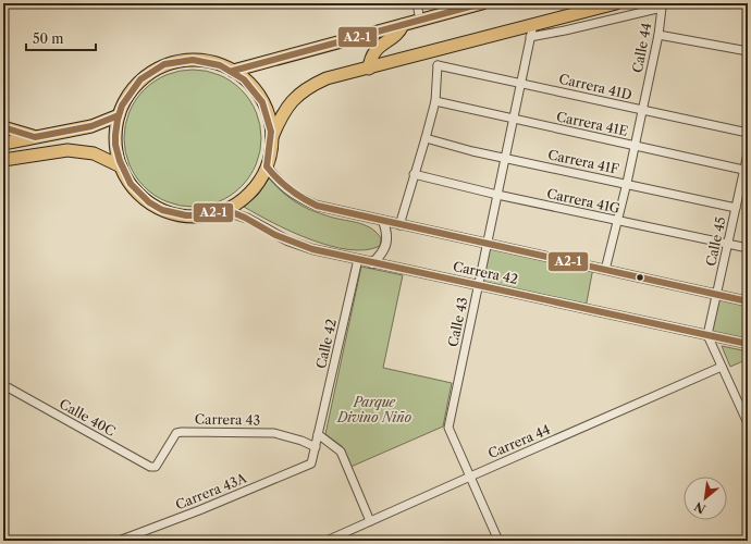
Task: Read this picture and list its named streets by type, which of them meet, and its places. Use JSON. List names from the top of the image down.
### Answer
{
  "streets": {
    "street": [
      "Calle 44",
      "Carrera 41D",
      "Carrera 41E",
      "Carrera 41F",
      "Carrera 41G",
      "Calle 45",
      "Carrera 42",
      "Calle 43",
      "Calle 42",
      "Calle 40C",
      "Carrera 43",
      "Carrera 44",
      "Carrera 43A"
    ]
  },
  "crossings": [
    ["Calle 44", "Carrera 41D"],
    ["Calle 44", "Carrera 41E"],
    ["Calle 44", "Carrera 41F"],
    ["Calle 44", "Carrera 41G"],
    ["Calle 44", "Calle 43"],
    ["Carrera 41D", "Calle 43"],
    ["Carrera 41E", "Calle 45"],
    ["Carrera 41E", "Calle 43"],
    ["Carrera 41F", "Calle 45"],
    ["Carrera 41F", "Calle 43"],
    ["Carrera 41G", "Calle 45"],
    ["Carrera 41G", "Calle 43"],
    ["Calle 45", "Carrera 42"],
    ["Carrera 42", "Calle 43"],
    ["Carrera 42", "Calle 42"],
    ["Calle 43", "Carrera 44"],
    ["Calle 42", "Carrera 43"],
    ["Calle 42", "Carrera 43A"],
    ["Calle 40C", "Carrera 43"]
  ],
  "parks": ["Parque Divino Niño"],
  "lines": ["transit line A2-1"],
  "scale_bar": "50 m",
  "north": "bottom left"
}
